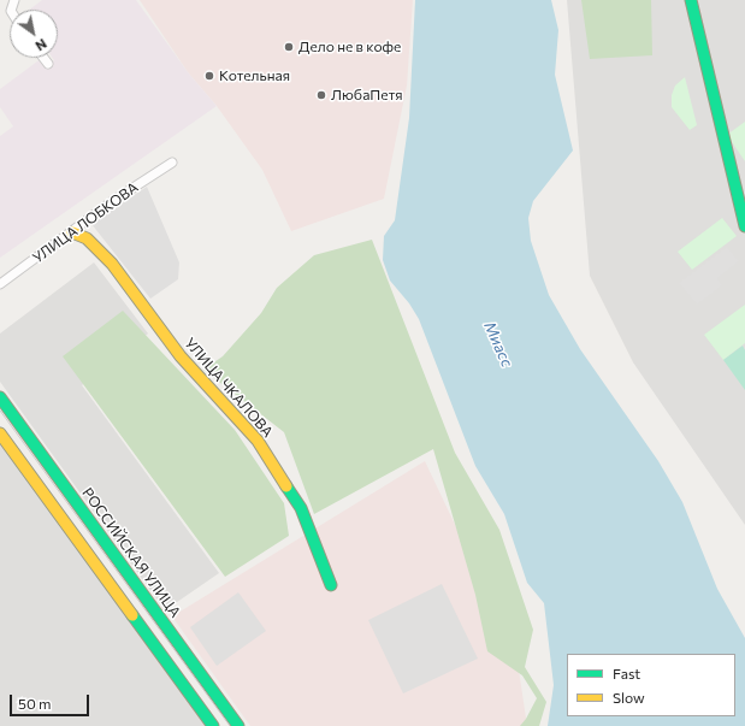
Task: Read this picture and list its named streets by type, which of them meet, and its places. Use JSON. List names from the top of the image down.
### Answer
{
  "streets": {
    "main road": ["УЛИЦА ЧКАЛОВА", "РОССИЙСКАЯ УЛИЦА"],
    "street": ["УЛИЦА ЛОБКОВА"]
  },
  "crossings": [
    ["УЛИЦА ЛОБКОВА", "УЛИЦА ЧКАЛОВА"]
  ],
  "water": ["Миасс"],
  "places": ["Дело не в кофе", "Котельная", "ЛюбаПетя"],
  "legend": ["Fast", "Slow"],
  "scale_bar": "50 m",
  "north": "bottom right"
}
